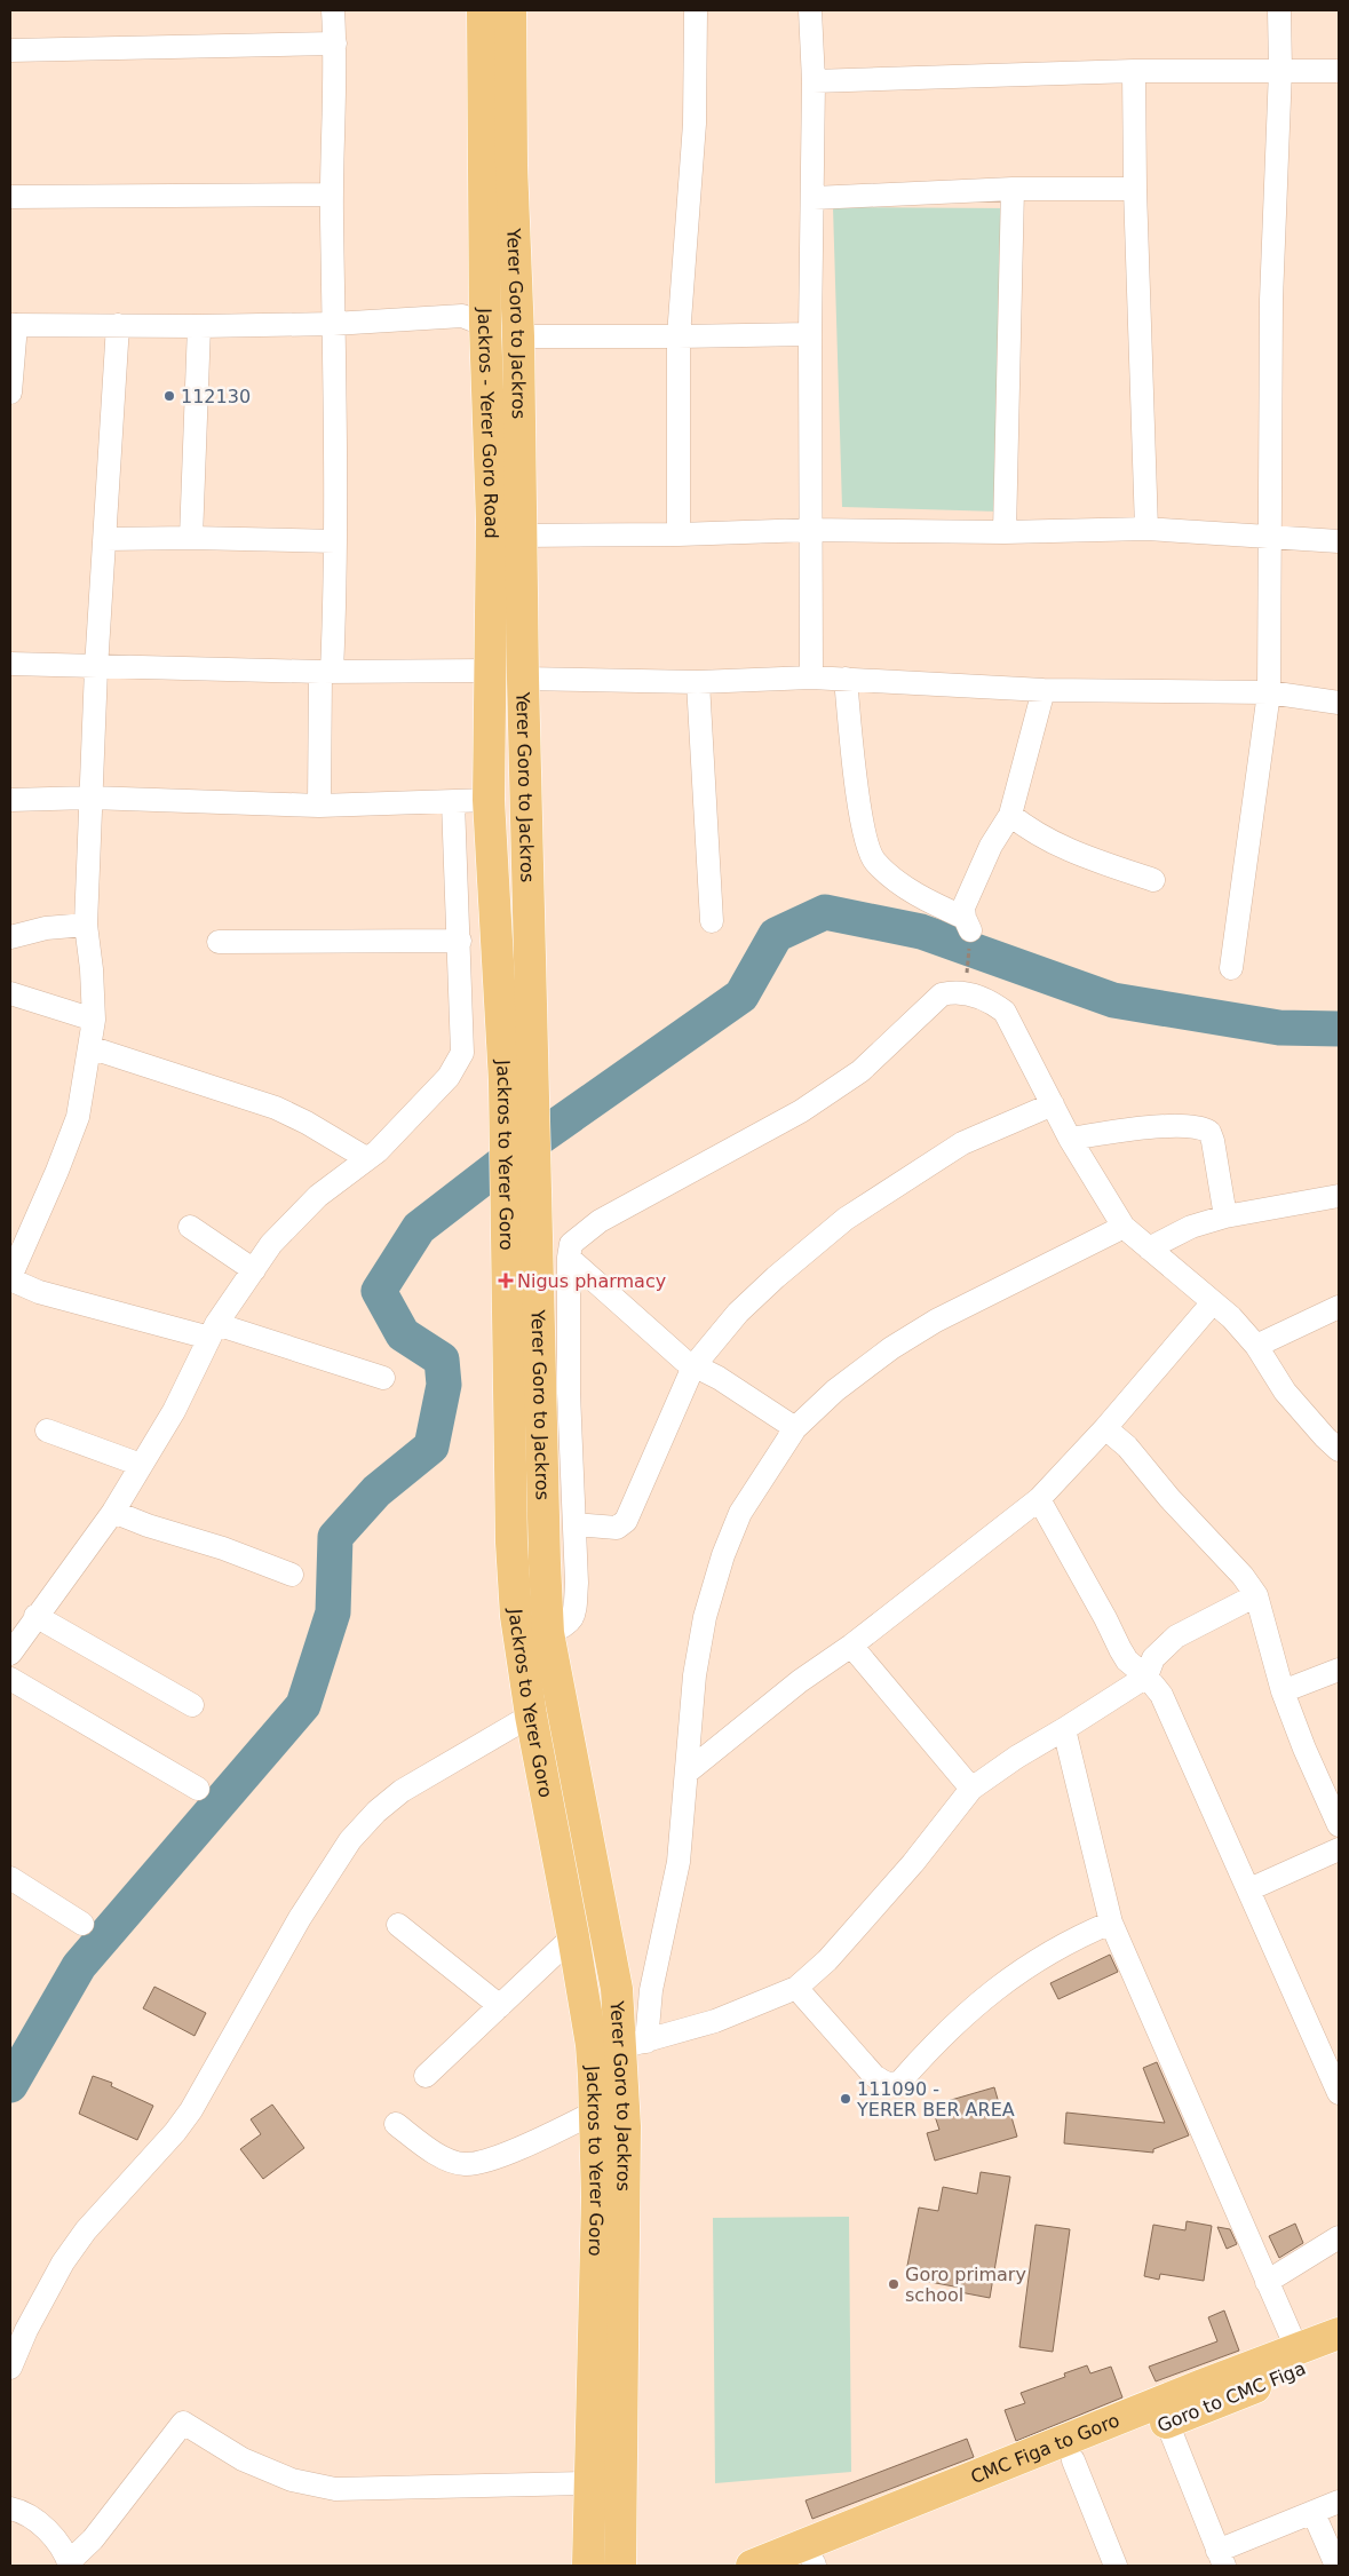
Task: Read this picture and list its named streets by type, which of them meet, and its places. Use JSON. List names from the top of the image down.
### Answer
{
  "streets": {
    "main road": [
      "Yerer Goro to Jackros",
      "Jackros - Yerer Goro Road",
      "Jackros to Yerer Goro",
      "Goro to CMC Figa",
      "CMC Figa to Goro"
    ]
  },
  "crossings": [
    ["Jackros - Yerer Goro Road", "Jackros to Yerer Goro"]
  ],
  "places": {
    "other": ["112130", "111090 - YERER BER AREA", "Goro primary school"],
    "health": ["Nigus pharmacy"]
  }
}
